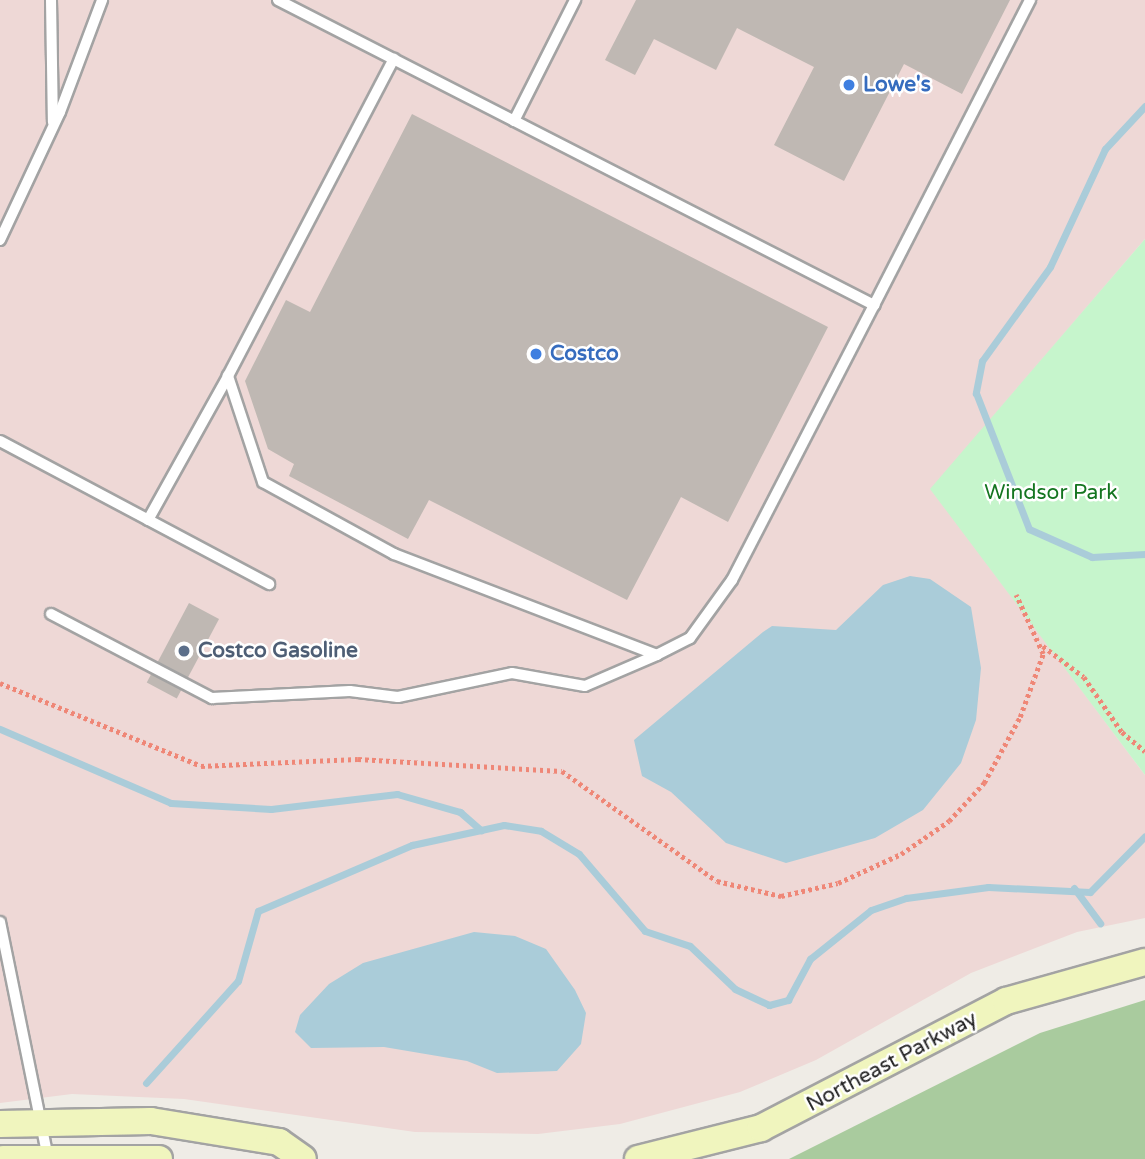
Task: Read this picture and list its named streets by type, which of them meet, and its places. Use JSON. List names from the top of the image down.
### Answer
{
  "streets": {
    "street": ["Northeast Parkway"]
  },
  "parks": ["Windsor Park"],
  "places": ["Lowe's", "Costco", "Costco Gasoline"]
}
